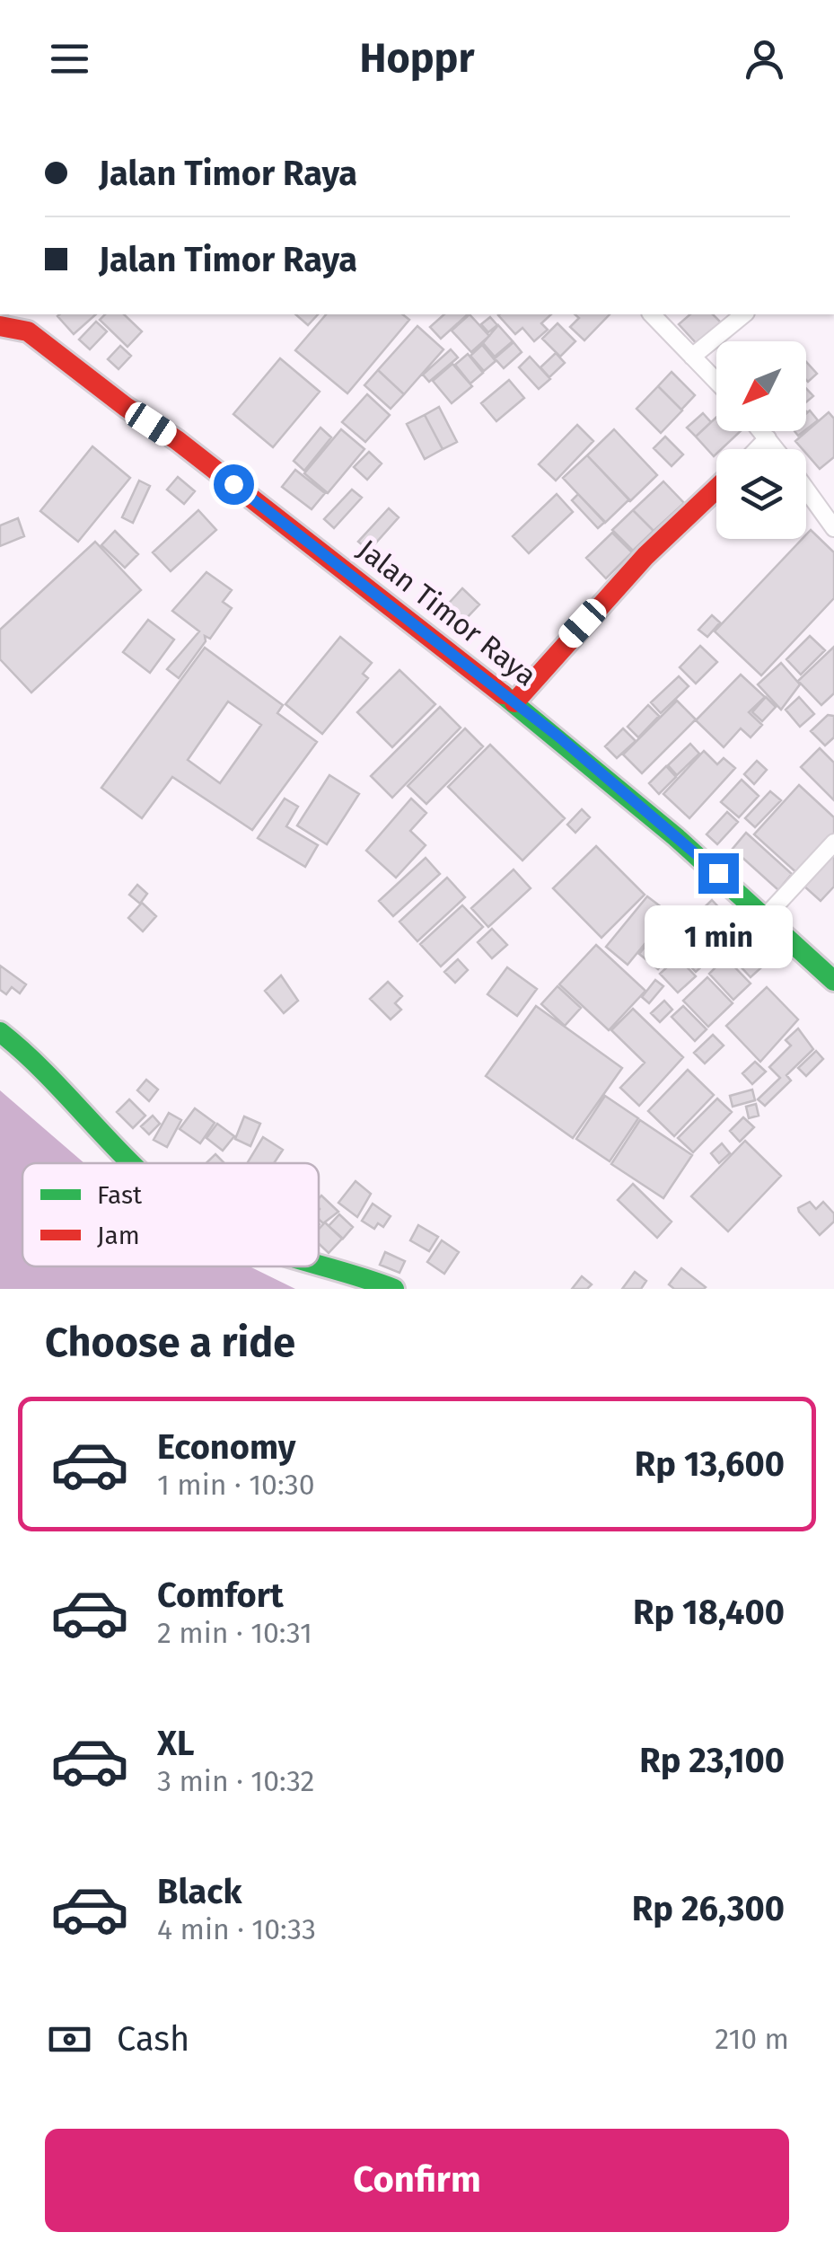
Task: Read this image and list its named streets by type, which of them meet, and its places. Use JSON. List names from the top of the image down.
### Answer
{
  "streets": {
    "main road": ["Jalan Timor Raya"]
  },
  "legend": ["Fast", "Jam"],
  "north": "bottom left",
  "page": {
    "header": "Hoppr",
    "banner": ["Jalan Timor Raya", "Jalan Timor Raya"],
    "bubble": "1 min",
    "heading": "Choose a ride",
    "list": [
      {
        "name": "Economy",
        "note": "1 min · 10:30",
        "value": "Rp 13,600"
      },
      {
        "name": "Comfort",
        "note": "2 min · 10:31",
        "value": "Rp 18,400"
      },
      {
        "name": "XL",
        "note": "3 min · 10:32",
        "value": "Rp 23,100"
      },
      {
        "name": "Black",
        "note": "4 min · 10:33",
        "value": "Rp 26,300"
      }
    ],
    "pay": ["Cash", "210 m"],
    "buttons": "Confirm"
  }
}
